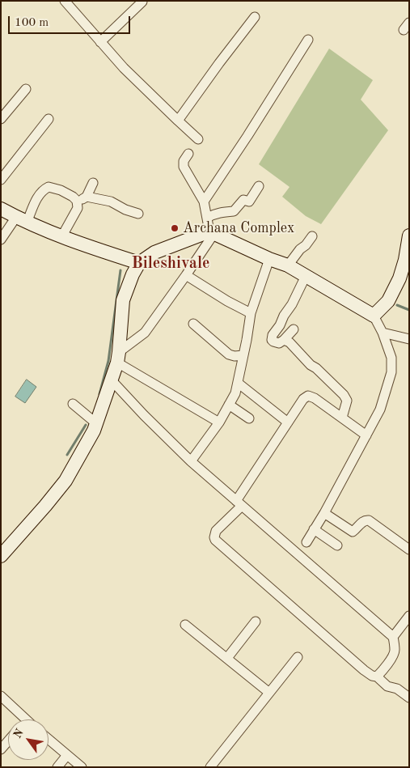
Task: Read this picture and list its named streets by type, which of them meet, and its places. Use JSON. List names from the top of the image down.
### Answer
{
  "districts": ["Bileshivale"],
  "places": ["Archana Complex"],
  "scale_bar": "100 m",
  "north": "top left"
}
